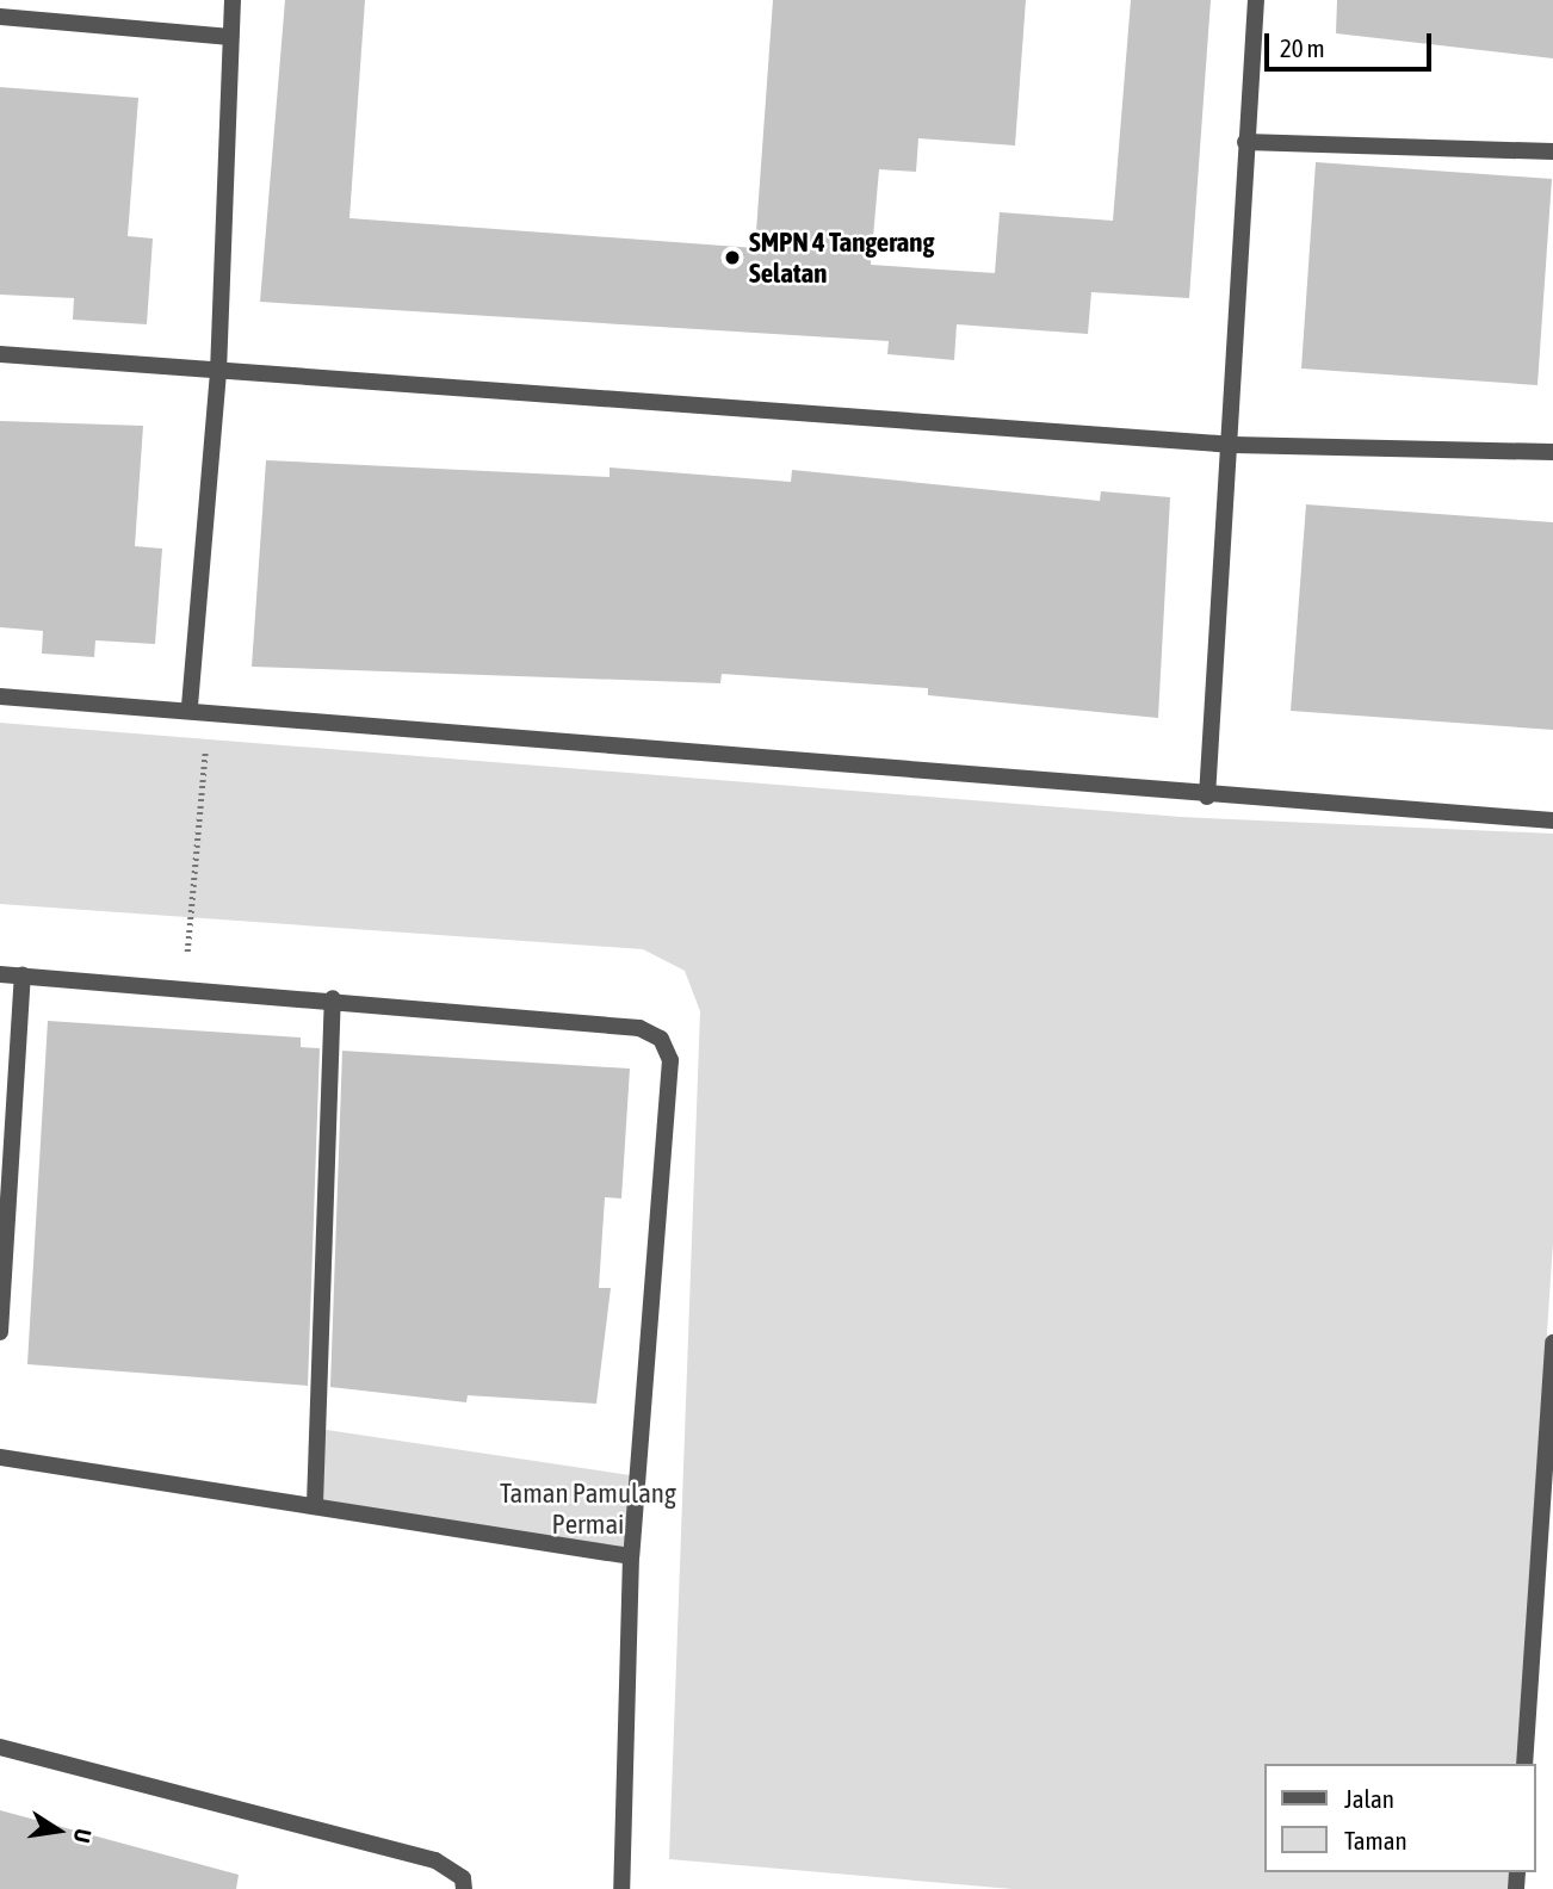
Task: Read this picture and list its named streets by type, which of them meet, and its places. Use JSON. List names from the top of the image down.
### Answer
{
  "parks": ["Taman Pamulang Permai"],
  "places": ["SMPN 4 Tangerang Selatan"],
  "legend": ["Jalan", "Taman"],
  "scale_bar": "20 m",
  "north": "right"
}
